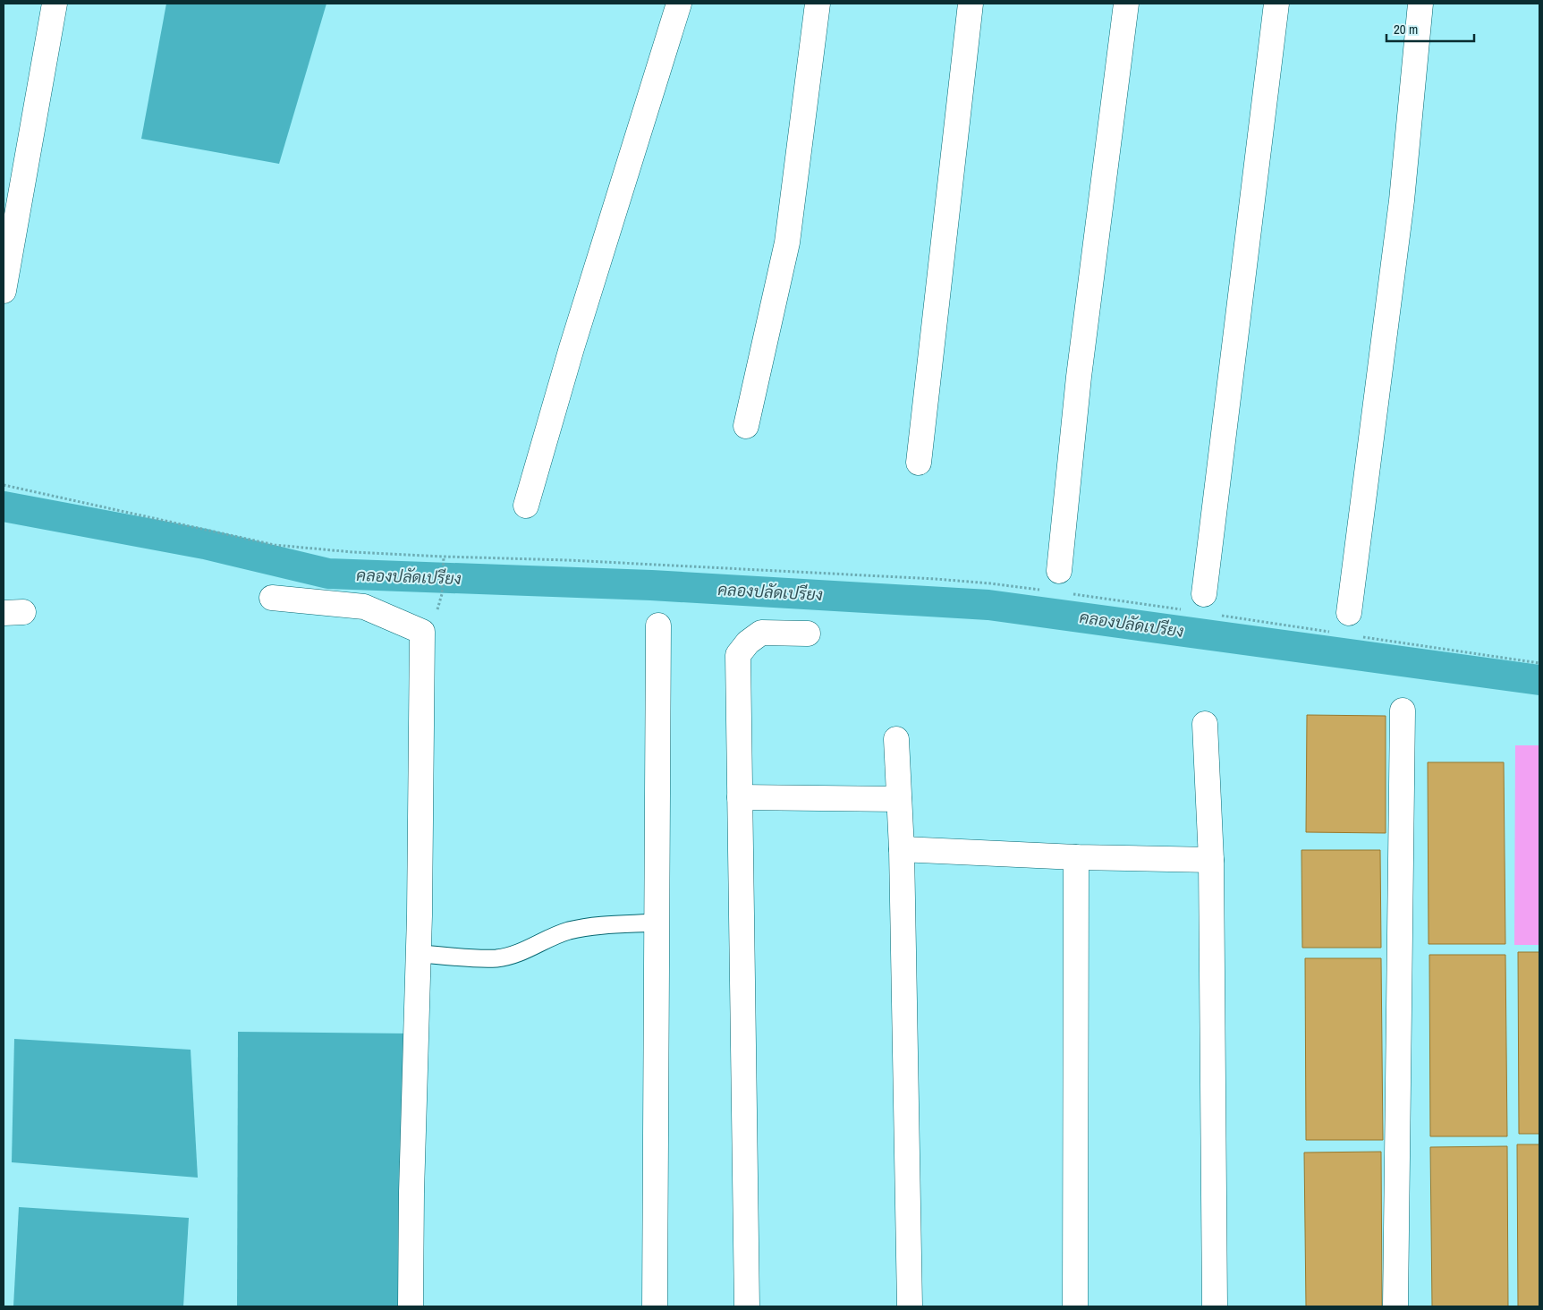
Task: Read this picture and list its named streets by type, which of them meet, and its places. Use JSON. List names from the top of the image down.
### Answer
{
  "water": ["คลองปลัดเปรียง"],
  "scale_bar": "20 m"
}
